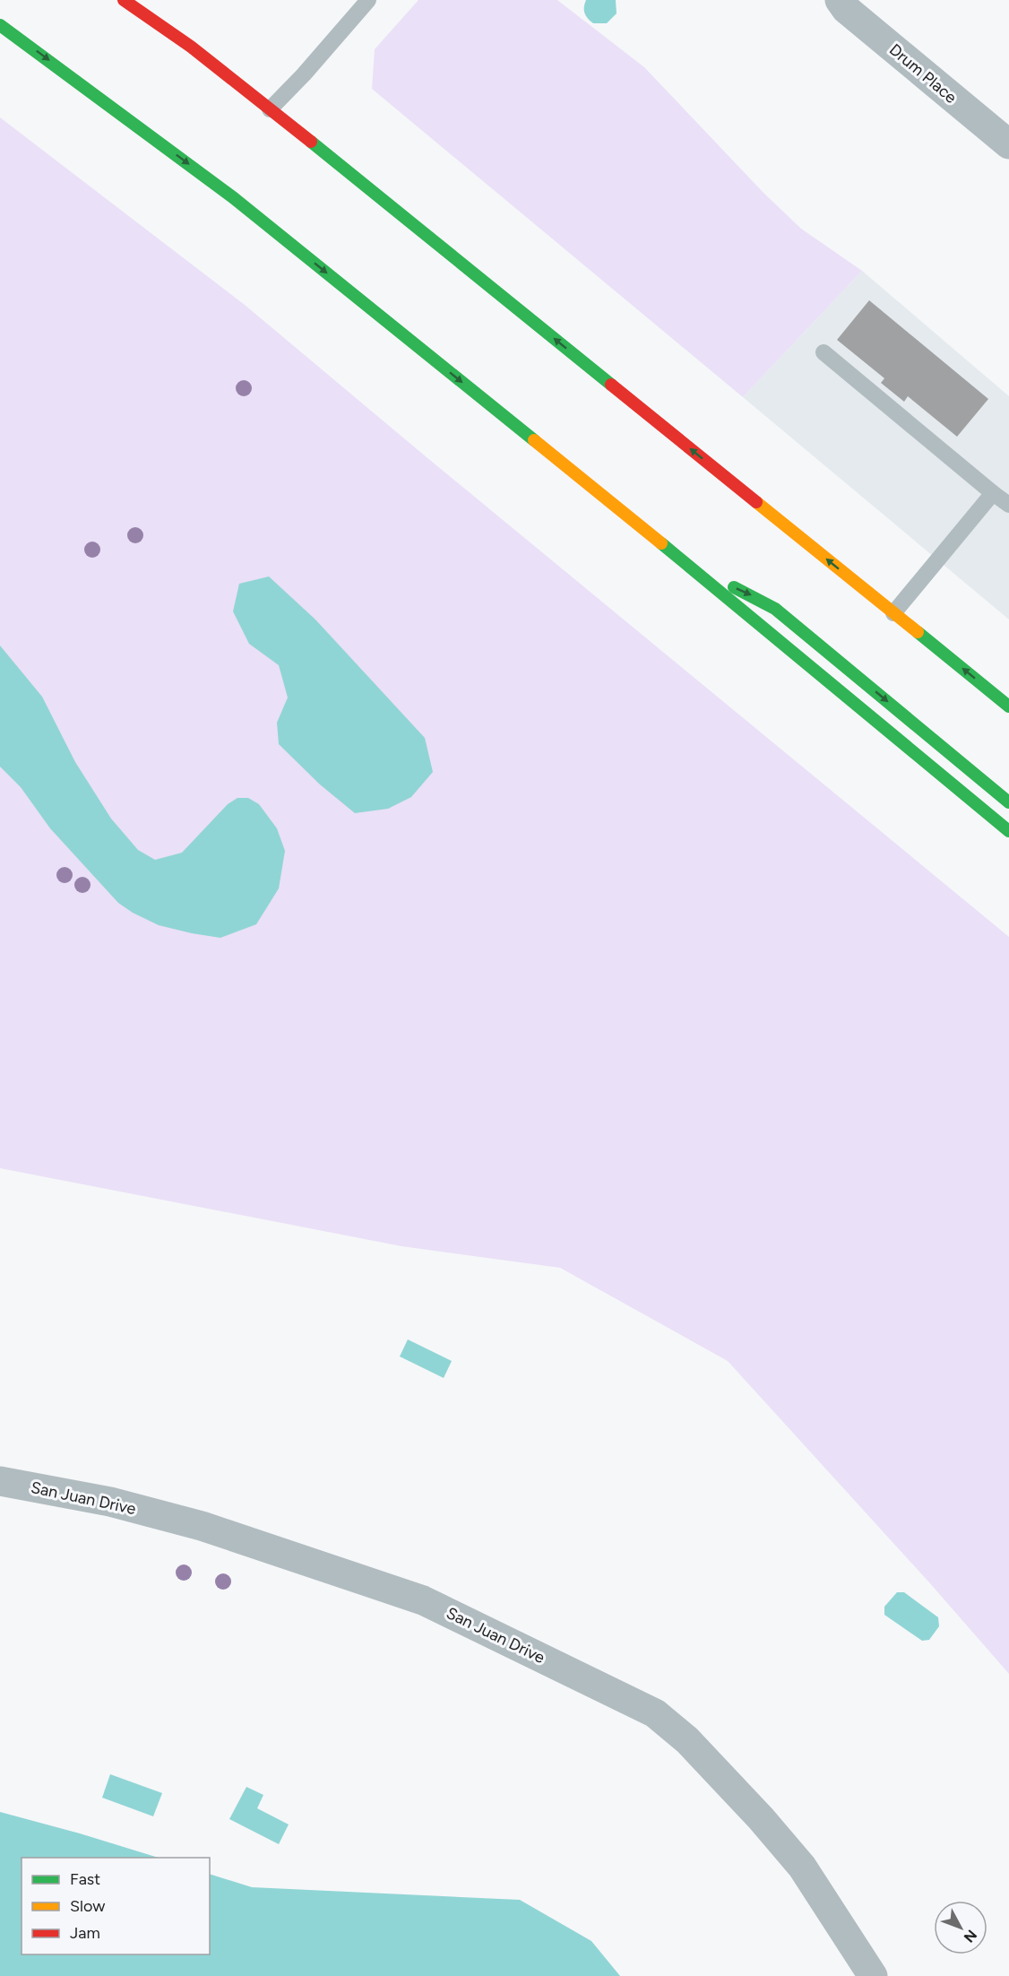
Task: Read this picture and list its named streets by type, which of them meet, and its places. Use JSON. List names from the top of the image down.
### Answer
{
  "streets": {
    "street": ["Drum Place", "San Juan Drive"]
  },
  "legend": ["Fast", "Slow", "Jam"],
  "north": "bottom right"
}
